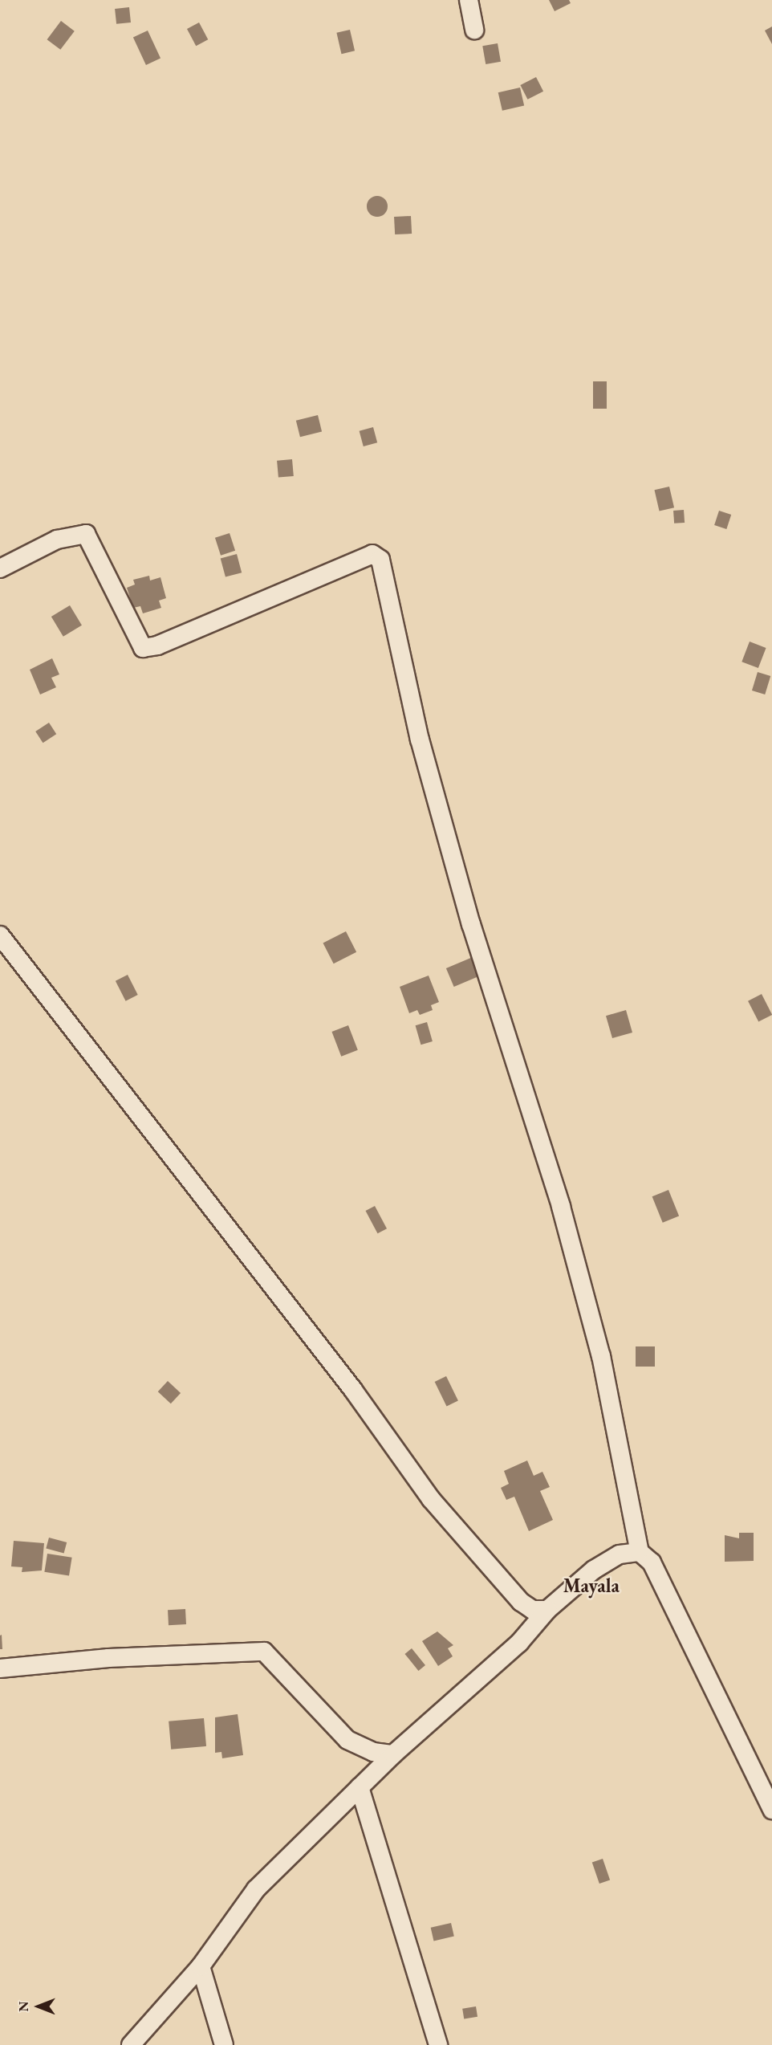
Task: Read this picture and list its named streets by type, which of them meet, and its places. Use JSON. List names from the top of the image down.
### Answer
{
  "districts": ["Mayala"],
  "north": "left"
}
